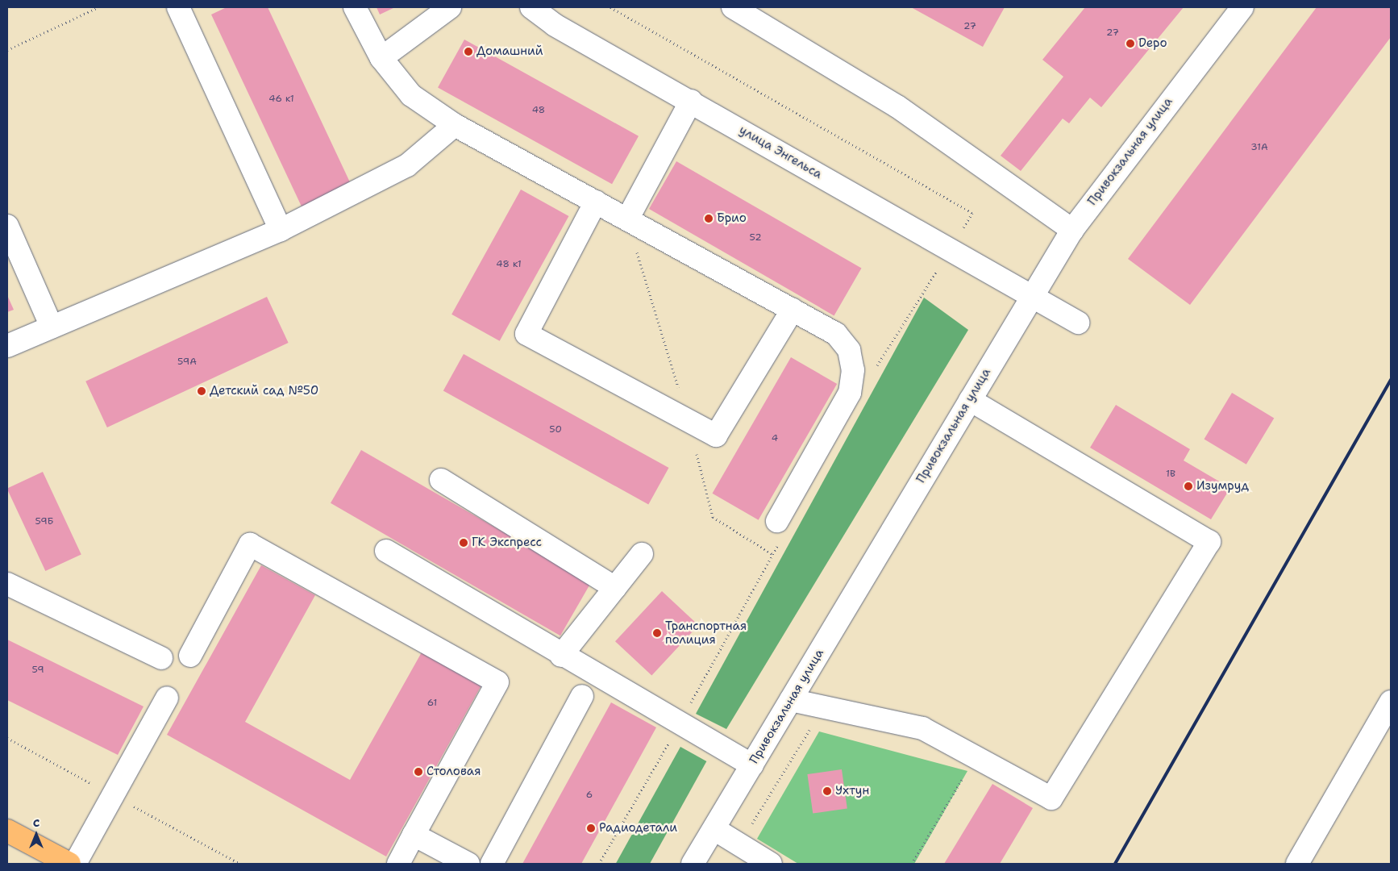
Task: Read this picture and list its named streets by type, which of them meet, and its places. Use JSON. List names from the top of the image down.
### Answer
{
  "streets": {
    "street": ["Привокзальная улица", "улица Энгельса"]
  },
  "crossings": [
    ["Привокзальная улица", "улица Энгельса"]
  ],
  "places": [
    "Depo",
    "Домашний",
    "Брио",
    "Детский сад №50",
    "Изумруд",
    "ГК Экспресс",
    "Транспортная полиция",
    "Столовая",
    "Ухтун",
    "Радиодетали"
  ],
  "house_numbers": [
    "27",
    "27",
    "46 к1",
    "48",
    "31А",
    "52",
    "48 к1",
    "59А",
    "50",
    "4",
    "1В",
    "59Б",
    "59",
    "61",
    "6"
  ],
  "north": "top"
}
